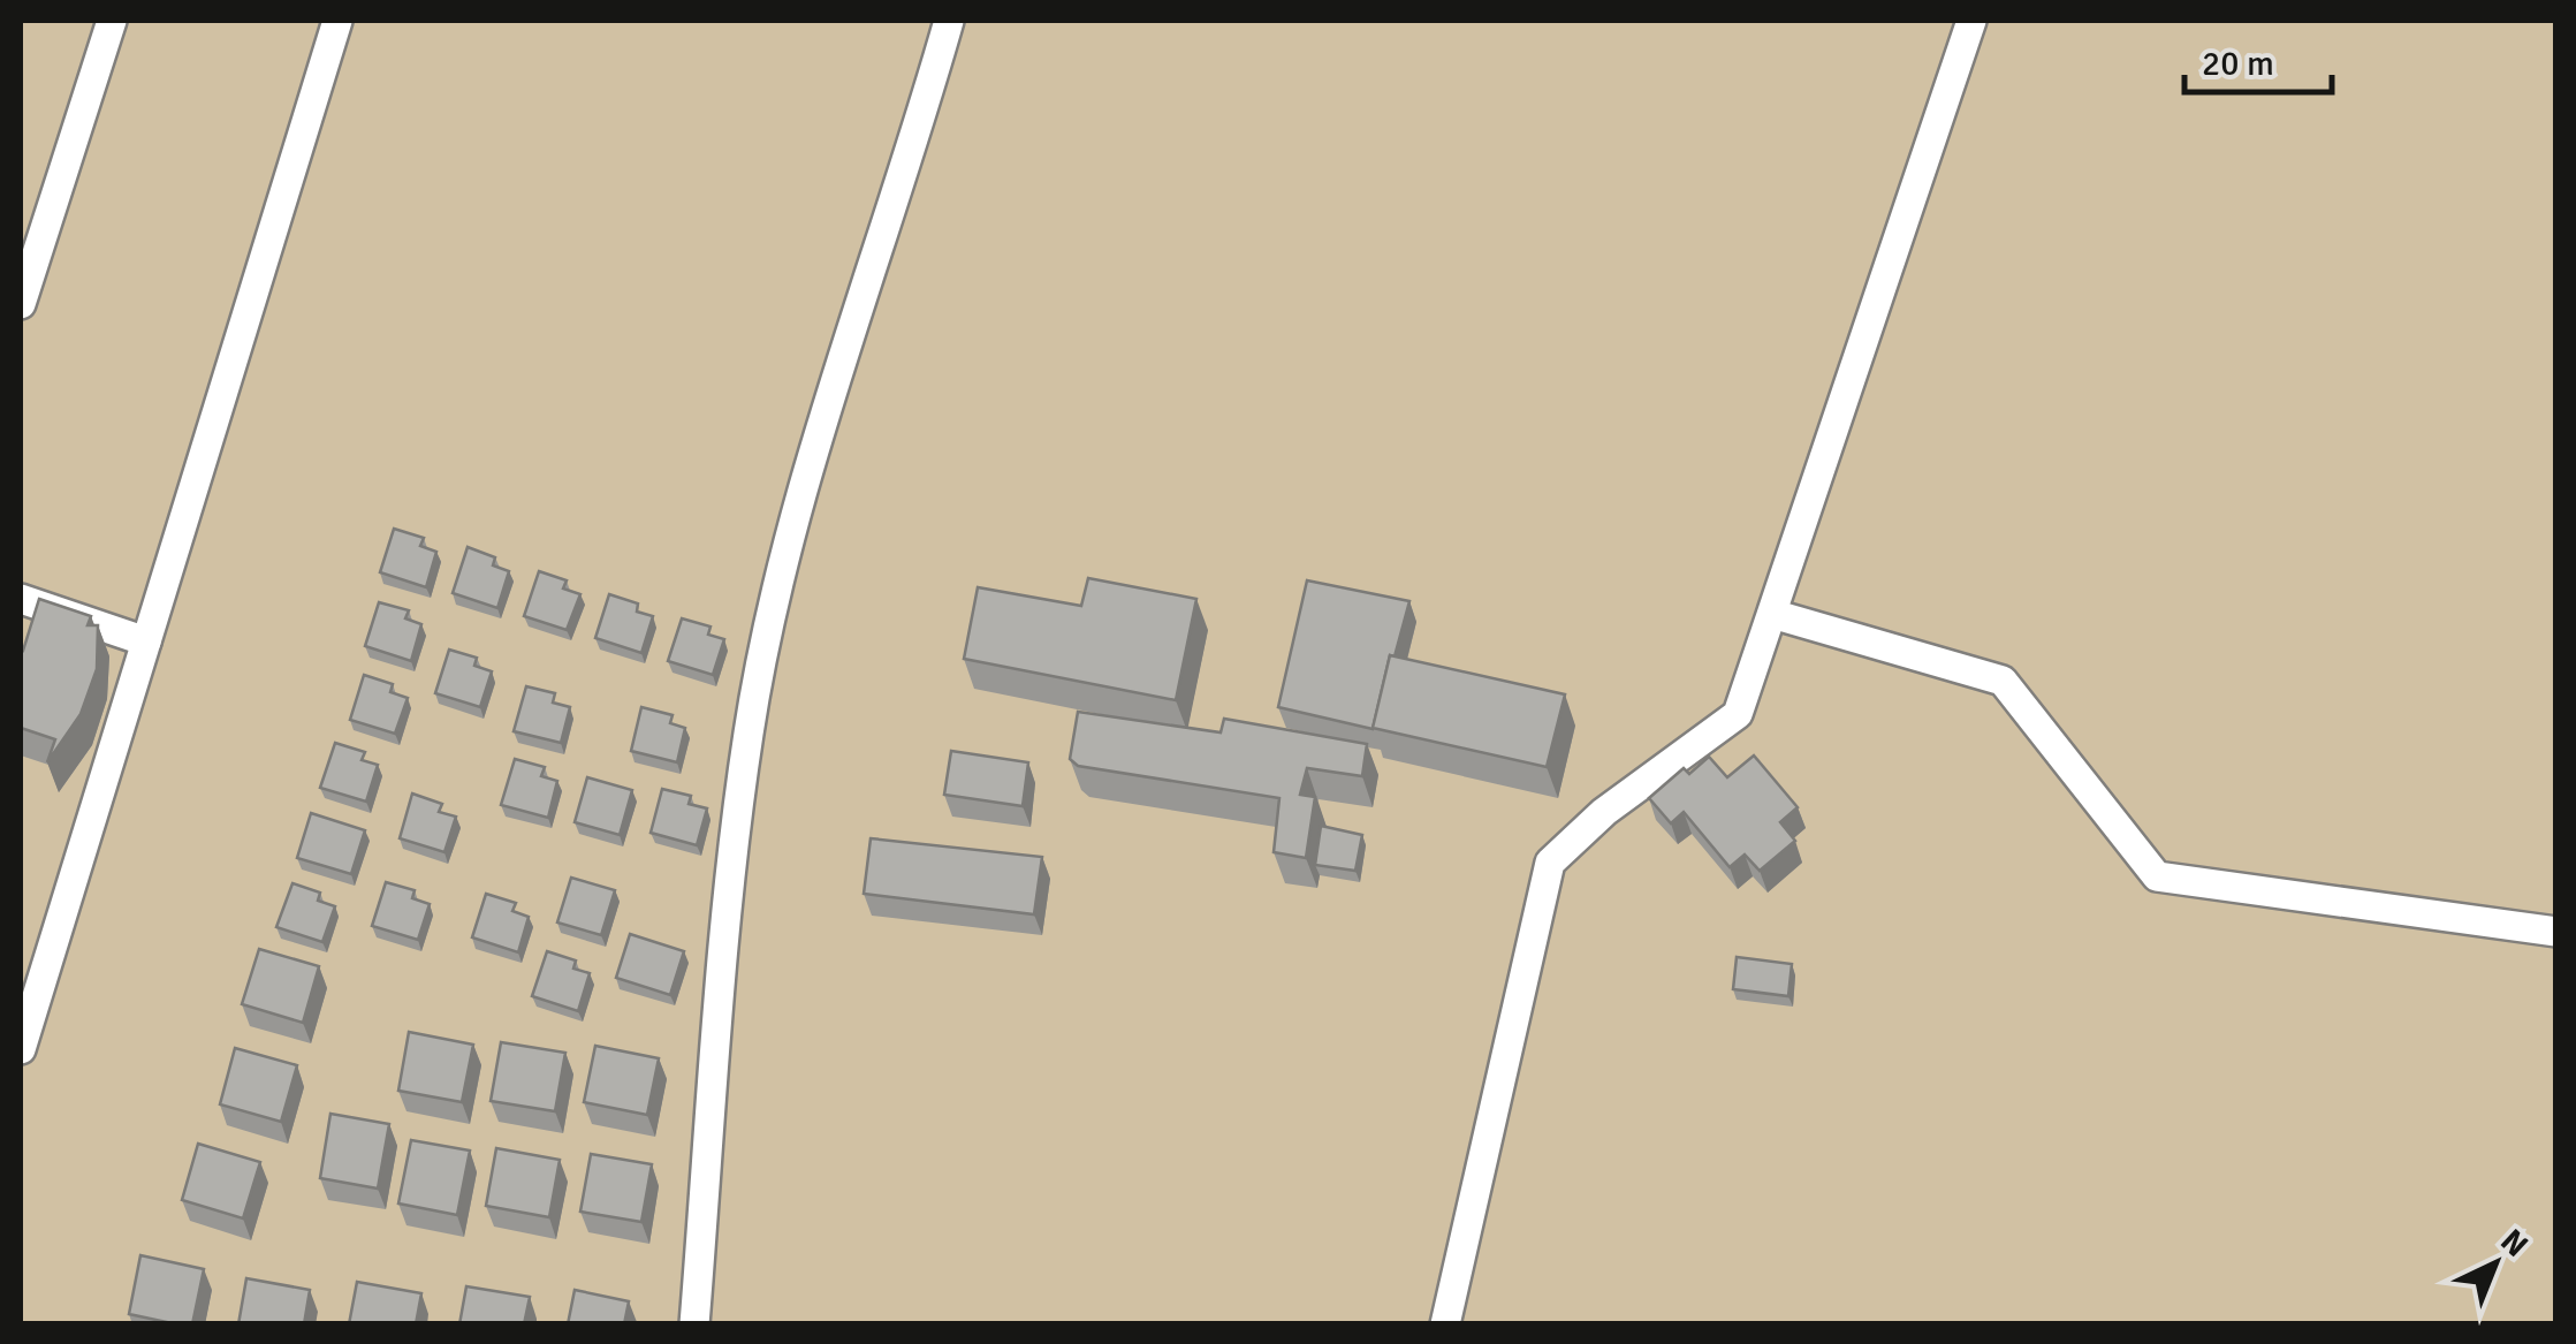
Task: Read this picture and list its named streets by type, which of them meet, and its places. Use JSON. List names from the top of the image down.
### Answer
{
  "scale_bar": "20 m",
  "north": "top right"
}
